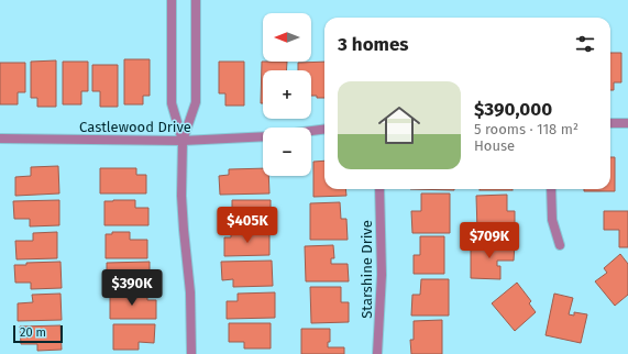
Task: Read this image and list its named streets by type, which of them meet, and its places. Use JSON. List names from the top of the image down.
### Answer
{
  "streets": {
    "street": ["Castlewood Drive", "Starshine Drive"]
  },
  "scale_bar": "20 m",
  "north": "left",
  "page": {
    "map_buttons": ["+", "−"],
    "heading": "3 homes",
    "list": [
      {
        "name": "$390,000",
        "note": "5 rooms · 118 m² · House"
      }
    ],
    "price": ["$405K", "$709K", "$390K"],
    "scale": "20 m"
  }
}
